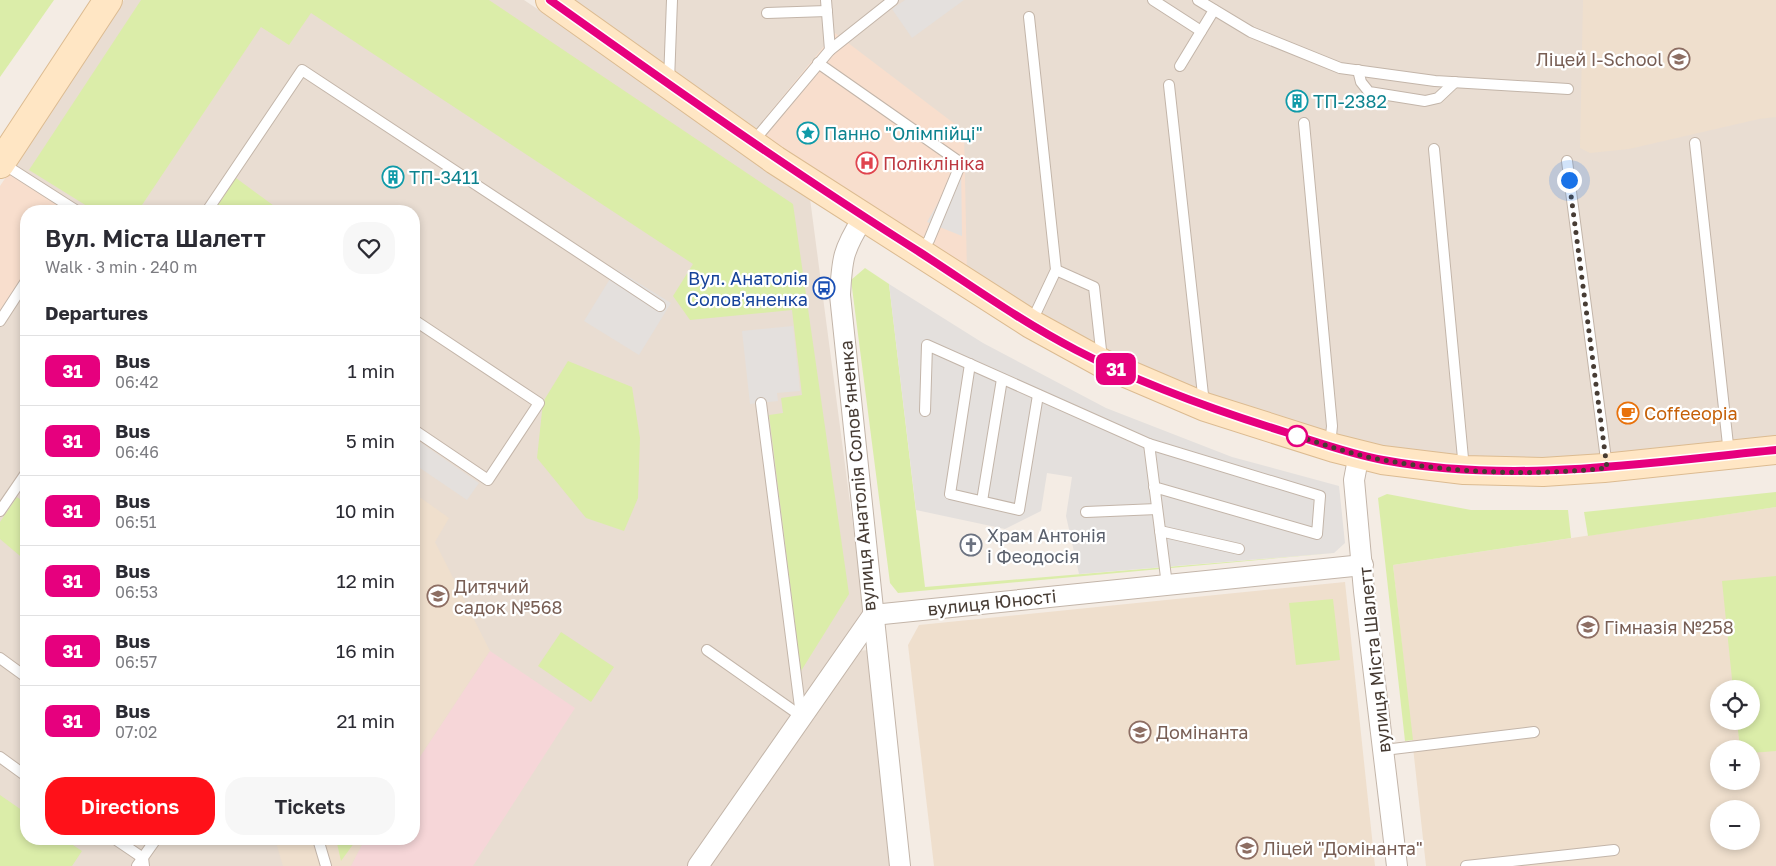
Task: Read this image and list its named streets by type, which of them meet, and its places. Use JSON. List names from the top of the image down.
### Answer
{
  "streets": {
    "street": ["вулиця Анатолія Соловʼяненка", "вулиця Юності", "вулиця Міста Шалетт"]
  },
  "crossings": [
    ["вулиця Анатолія Соловʼяненка", "вулиця Юності"],
    ["вулиця Юності", "вулиця Міста Шалетт"]
  ],
  "places": {
    "school or university": [
      "Ліцей I-School",
      "Дитячий садок №568",
      "Гімназія №258",
      "Домінанта",
      "Ліцей \"Домінанта\""
    ],
    "building": ["ТП-2382", "ТП-3411"],
    "place": ["Панно \"Олімпійці\""],
    "hospital": ["Поліклініка"],
    "bus stop": ["Вул. Анатолія Солов'яненка"],
    "cafe": ["Coffeeopia"],
    "church": ["Храм Антонія і Феодосія"]
  },
  "lines": ["bus line 31"],
  "page": {
    "on_map": "31",
    "heading": [
      ["Вул. Міста Шалетт", "Walk · 3 min · 240 m"],
      "Departures"
    ],
    "list": [
      {
        "mark": "31",
        "name": "Bus",
        "note": "06:42",
        "value": "1 min"
      },
      {
        "mark": "31",
        "name": "Bus",
        "note": "06:46",
        "value": "5 min"
      },
      {
        "mark": "31",
        "name": "Bus",
        "note": "06:51",
        "value": "10 min"
      },
      {
        "mark": "31",
        "name": "Bus",
        "note": "06:53",
        "value": "12 min"
      },
      {
        "mark": "31",
        "name": "Bus",
        "note": "06:57",
        "value": "16 min"
      },
      {
        "mark": "31",
        "name": "Bus",
        "note": "07:02",
        "value": "21 min"
      }
    ],
    "map_buttons": ["+", "−"],
    "buttons": ["Directions", "Tickets"]
  }
}
